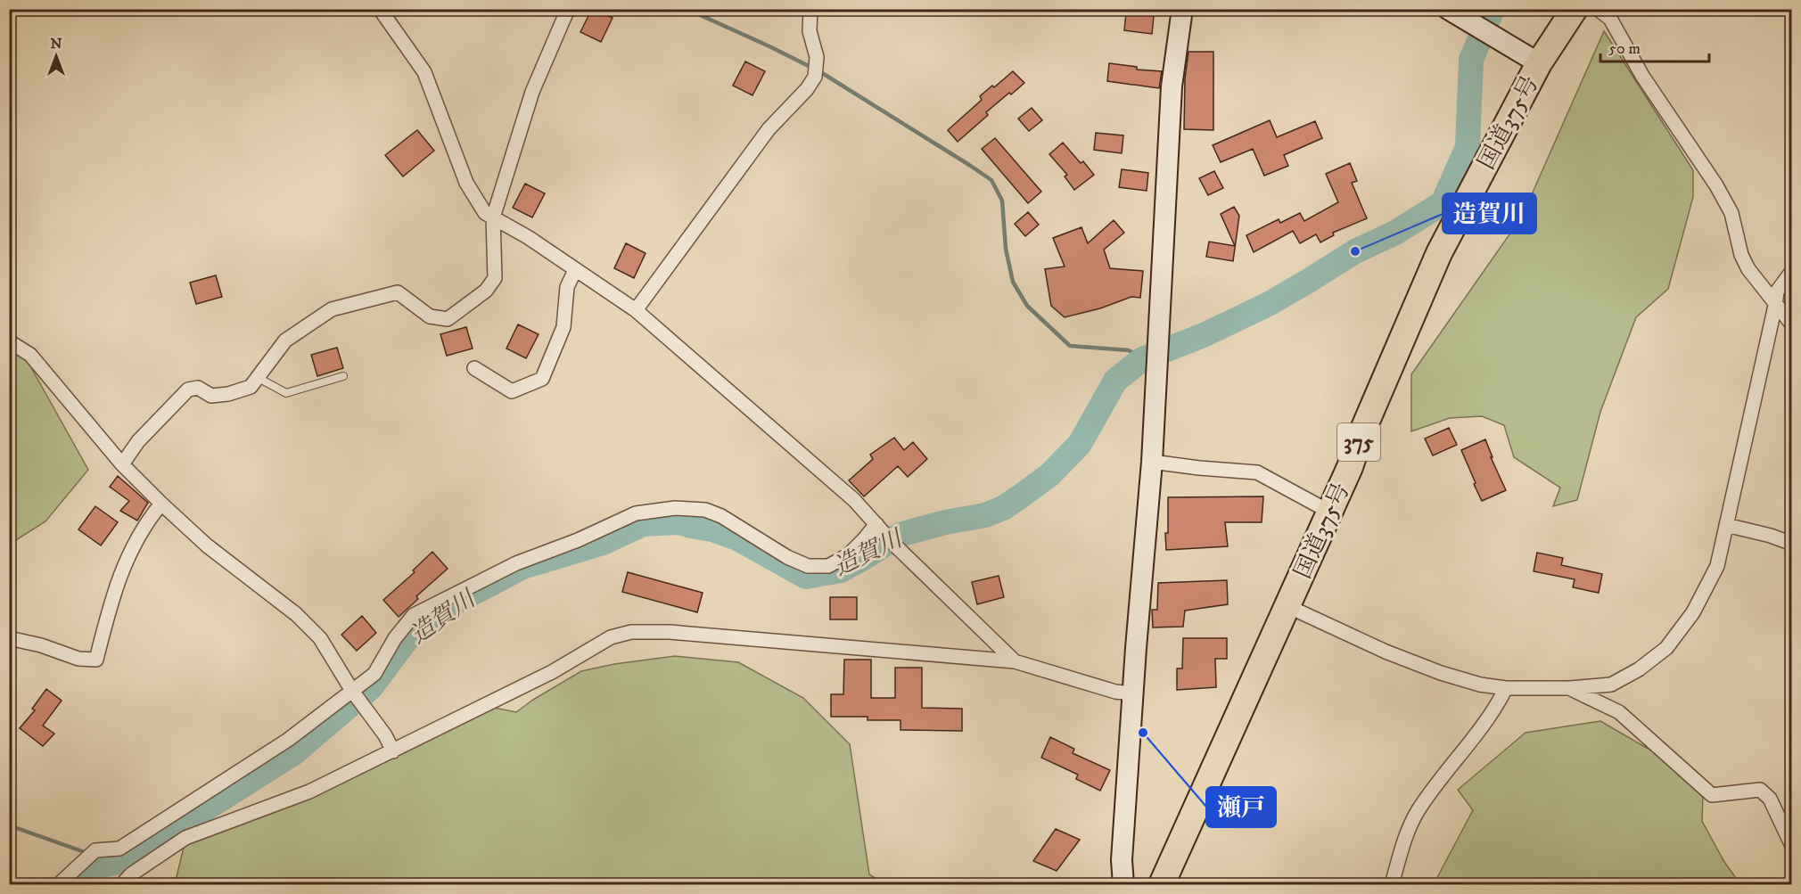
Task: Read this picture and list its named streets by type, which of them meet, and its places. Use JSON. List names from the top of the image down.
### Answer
{
  "streets": {
    "highway": ["国道375号", "375"]
  },
  "water": ["造賀川"],
  "places": ["造賀川", "瀬戸"],
  "scale_bar": "50 m",
  "north": "top"
}
